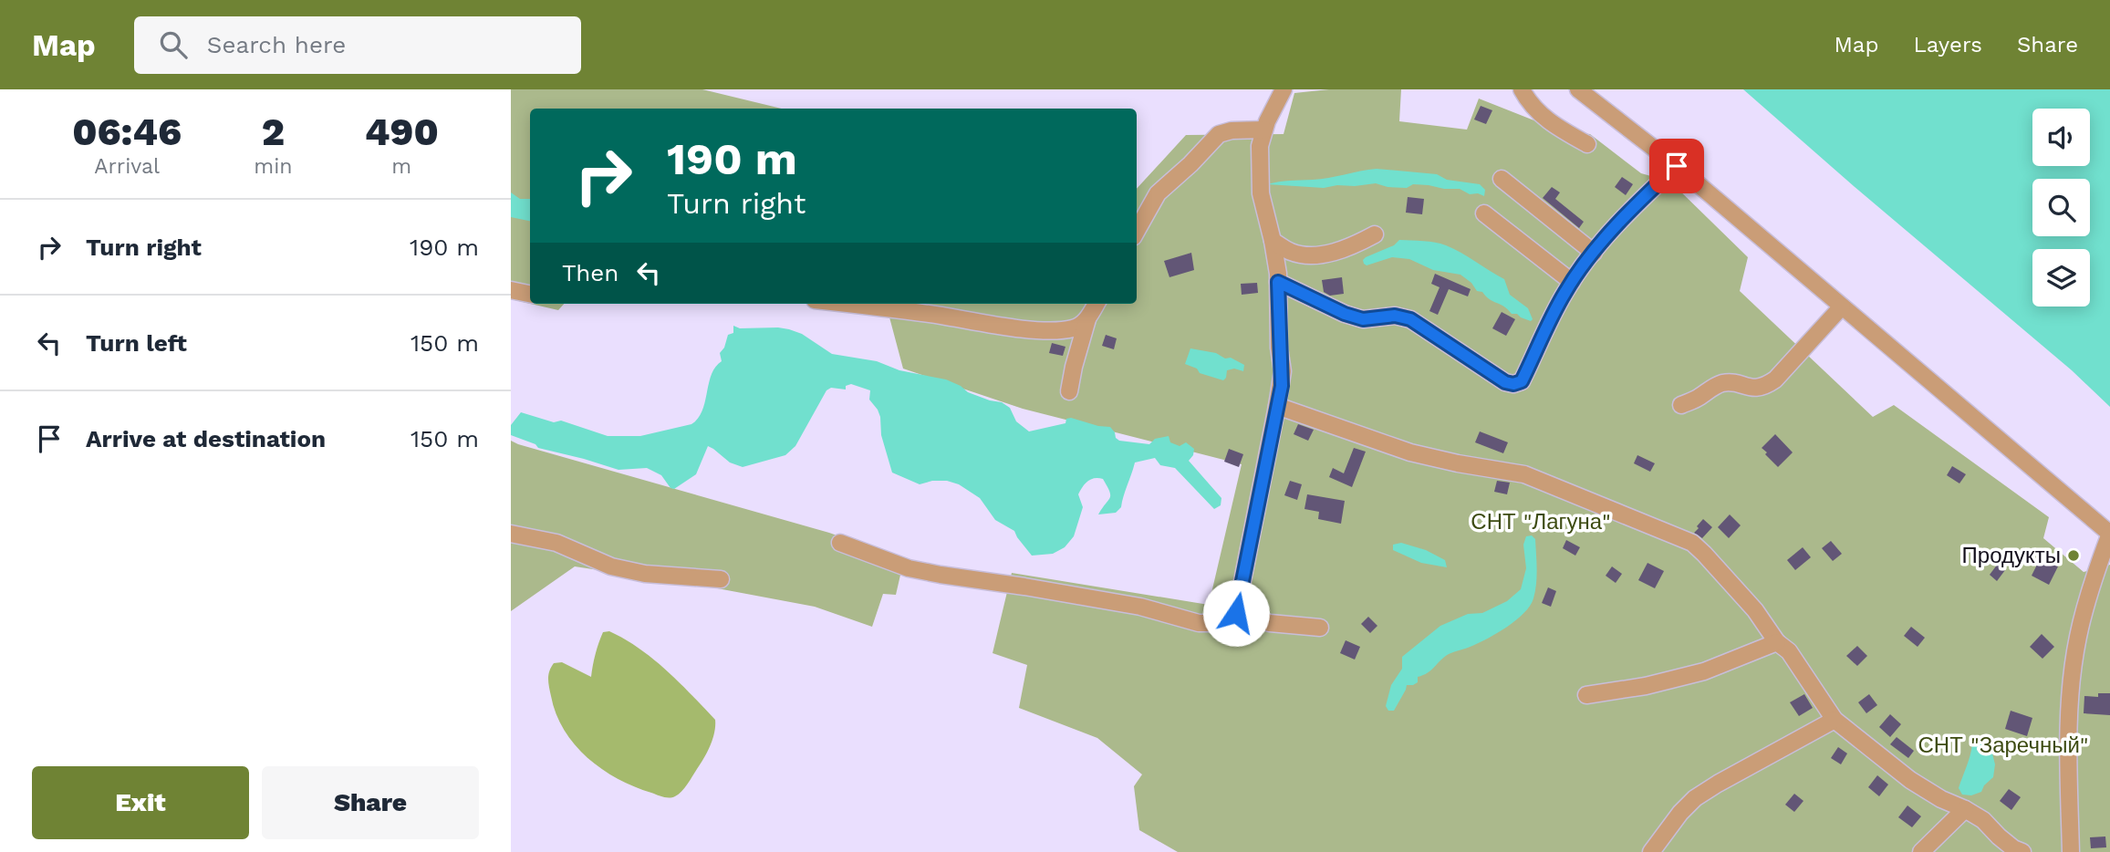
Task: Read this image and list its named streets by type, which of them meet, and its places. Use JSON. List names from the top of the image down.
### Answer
{
  "parks": ["СНТ \"Лагуна\"", "СНТ \"Заречный\""],
  "places": ["Продукты"],
  "page": {
    "header": "Map",
    "search": "Search here",
    "nav": ["Map", "Layers", "Share"],
    "eta": [
      "06:46",
      "Arrival",
      "2",
      "min",
      "490",
      "m"
    ],
    "turn": ["190 m", "Turn right"],
    "list": [
      {
        "name": "Turn right",
        "value": "190 m"
      },
      {
        "name": "Turn left",
        "value": "150 m"
      },
      {
        "name": "Arrive at destination",
        "value": "150 m"
      }
    ],
    "then": "Then",
    "buttons": ["Exit", "Share"]
  }
}
